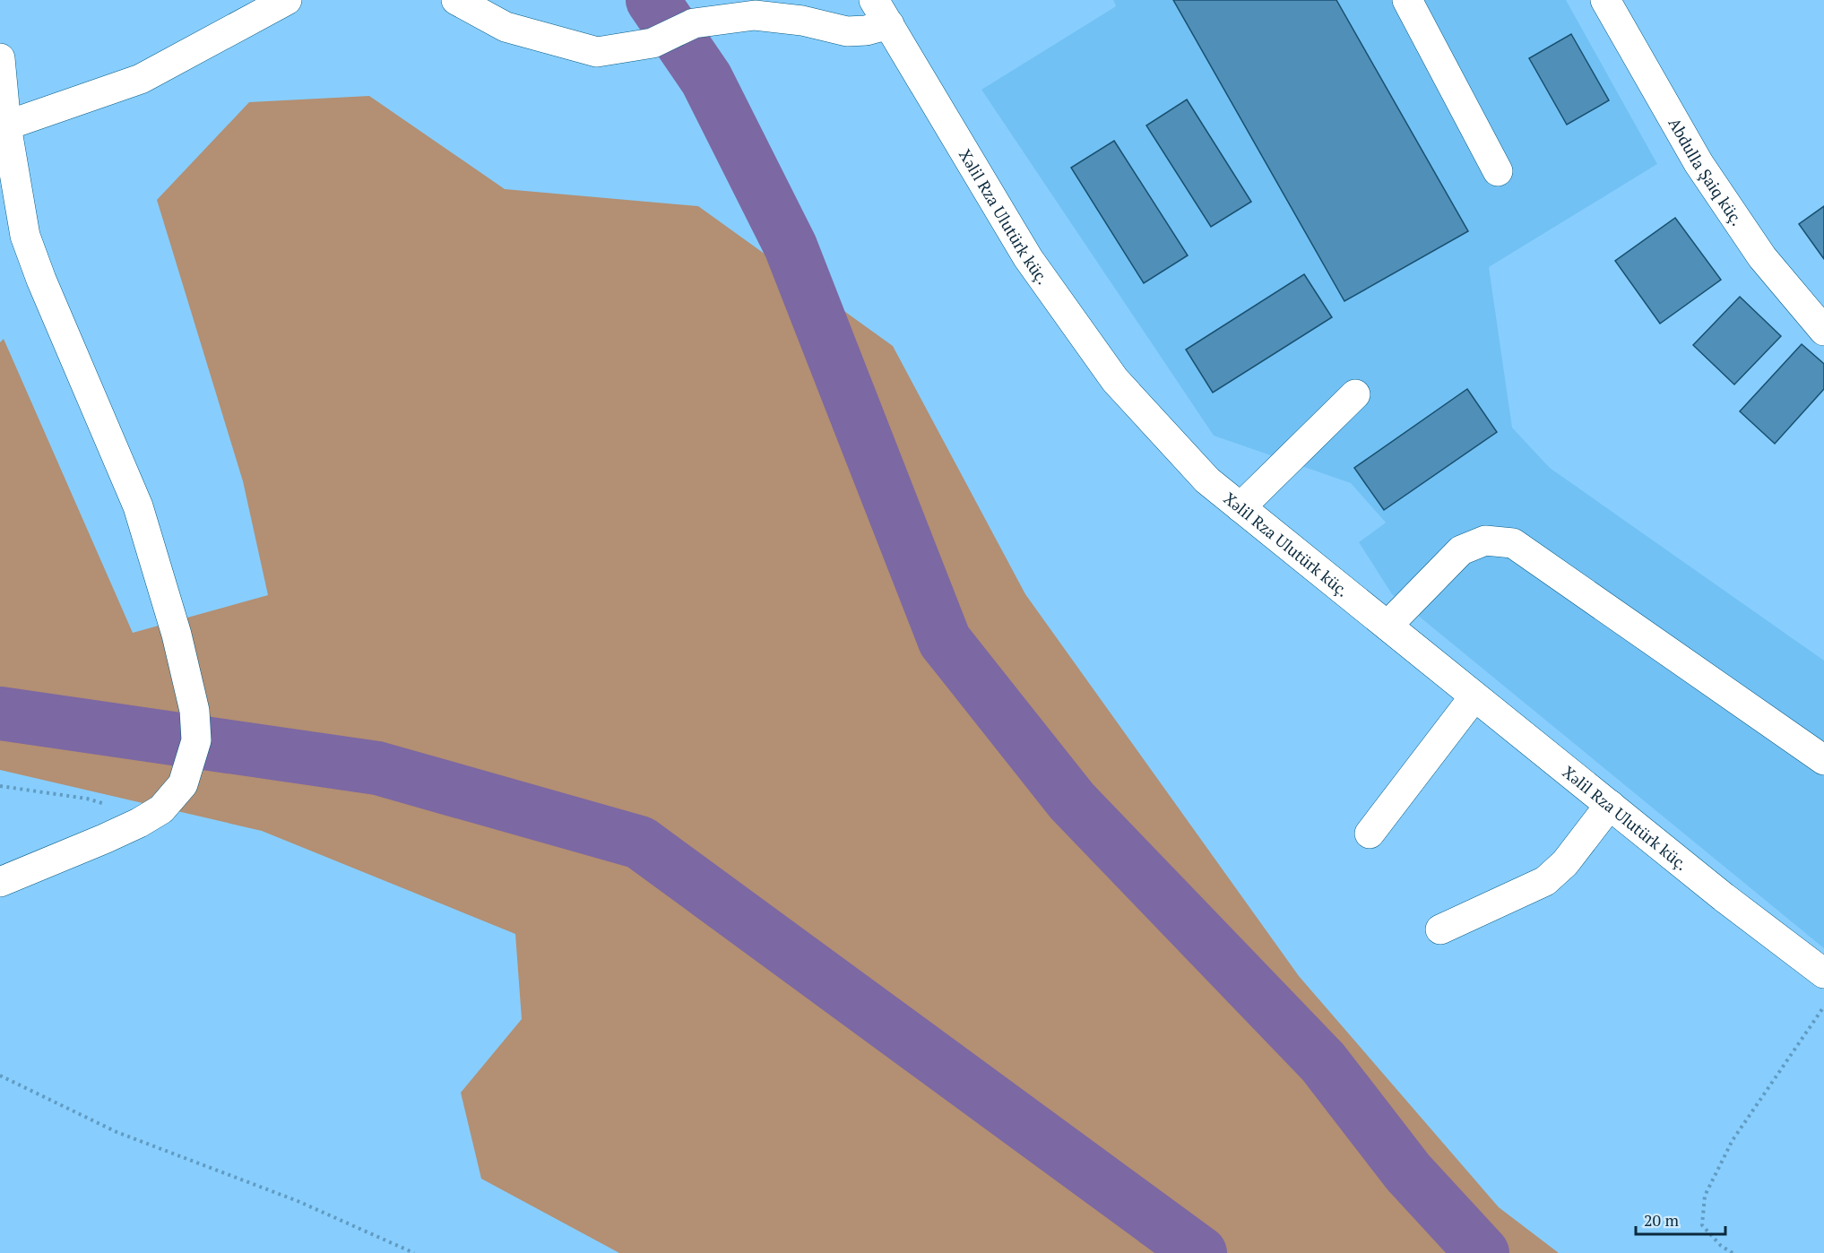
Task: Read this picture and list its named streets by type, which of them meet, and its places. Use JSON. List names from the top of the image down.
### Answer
{
  "streets": {
    "street": ["Abdulla Şaiq küç.", "Xəlil Rza Ulutürk küç."]
  },
  "scale_bar": "20 m"
}
